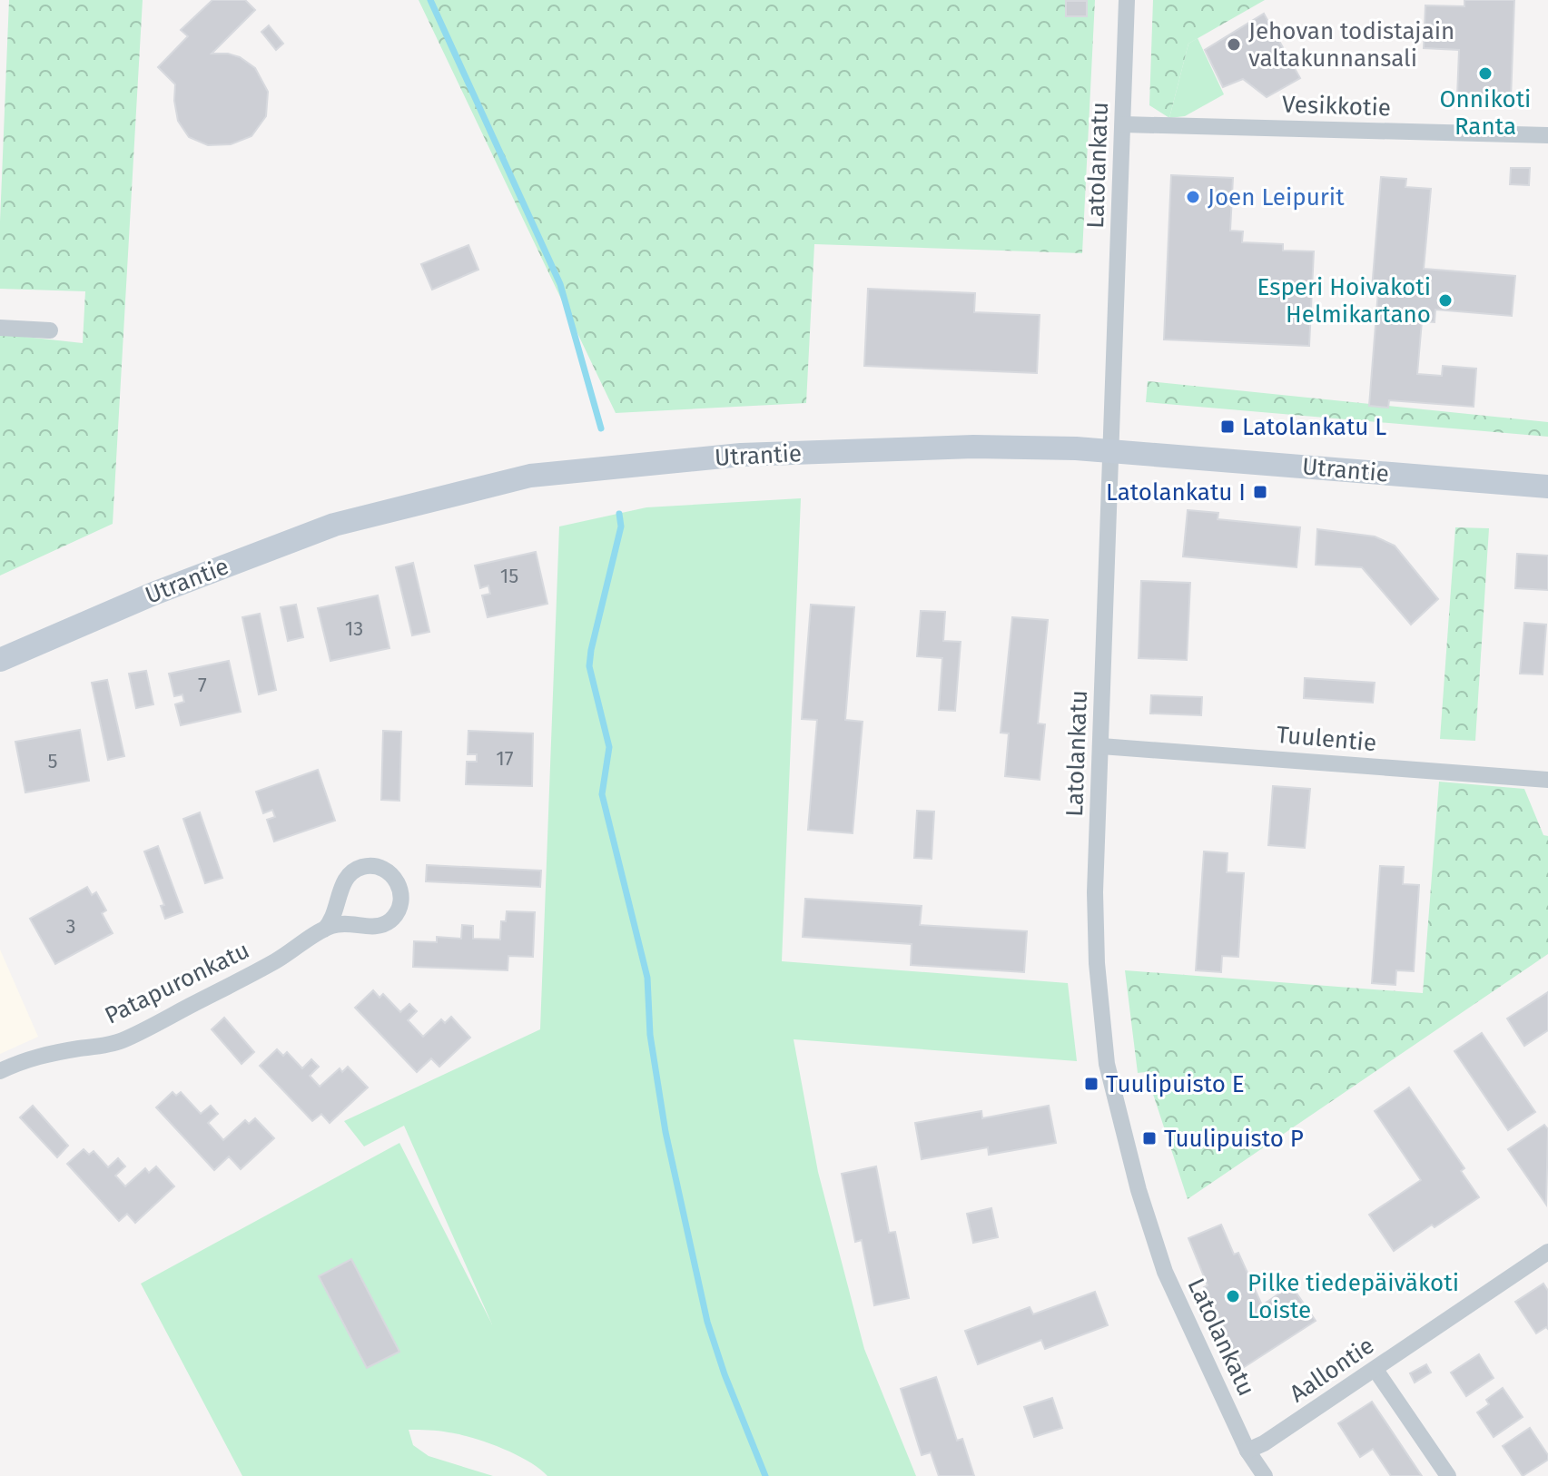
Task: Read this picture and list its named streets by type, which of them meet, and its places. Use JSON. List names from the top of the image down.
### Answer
{
  "streets": {
    "main road": ["Utrantie"],
    "street": [
      "Vesikkotie",
      "Latolankatu",
      "Tuulentie",
      "Patapuronkatu",
      "Aallontie"
    ]
  },
  "crossings": [
    ["Vesikkotie", "Latolankatu"],
    ["Latolankatu", "Utrantie"],
    ["Latolankatu", "Tuulentie"],
    ["Latolankatu", "Aallontie"]
  ],
  "places": {
    "other": [
      "Jehovan todistajain valtakunnansali",
      "Onnikoti Ranta",
      "Joen Leipurit",
      "Esperi Hoivakoti Helmikartano",
      "Pilke tiedepäiväkoti Loiste"
    ],
    "transit": [
      "Latolankatu L",
      "Latolankatu I",
      "Tuulipuisto E",
      "Tuulipuisto P"
    ]
  },
  "house_numbers": [
    "15",
    "13",
    "7",
    "17",
    "5",
    "3"
  ]
}
